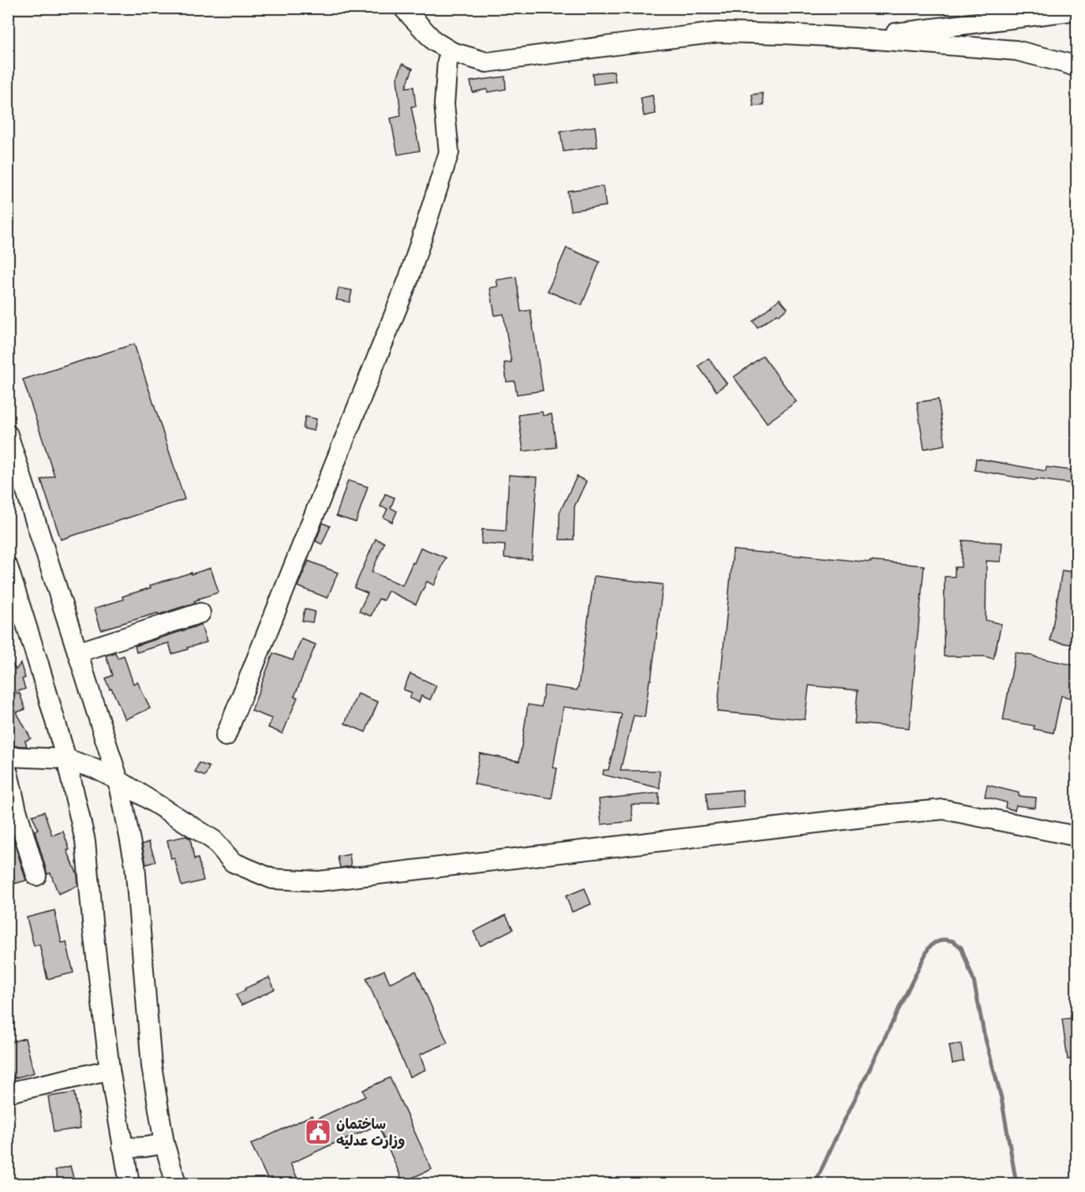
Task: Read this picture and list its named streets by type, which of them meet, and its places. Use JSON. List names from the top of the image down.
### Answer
{
  "places": {
    "public building": ["ساختمان وزارت عدلیه"]
  }
}
